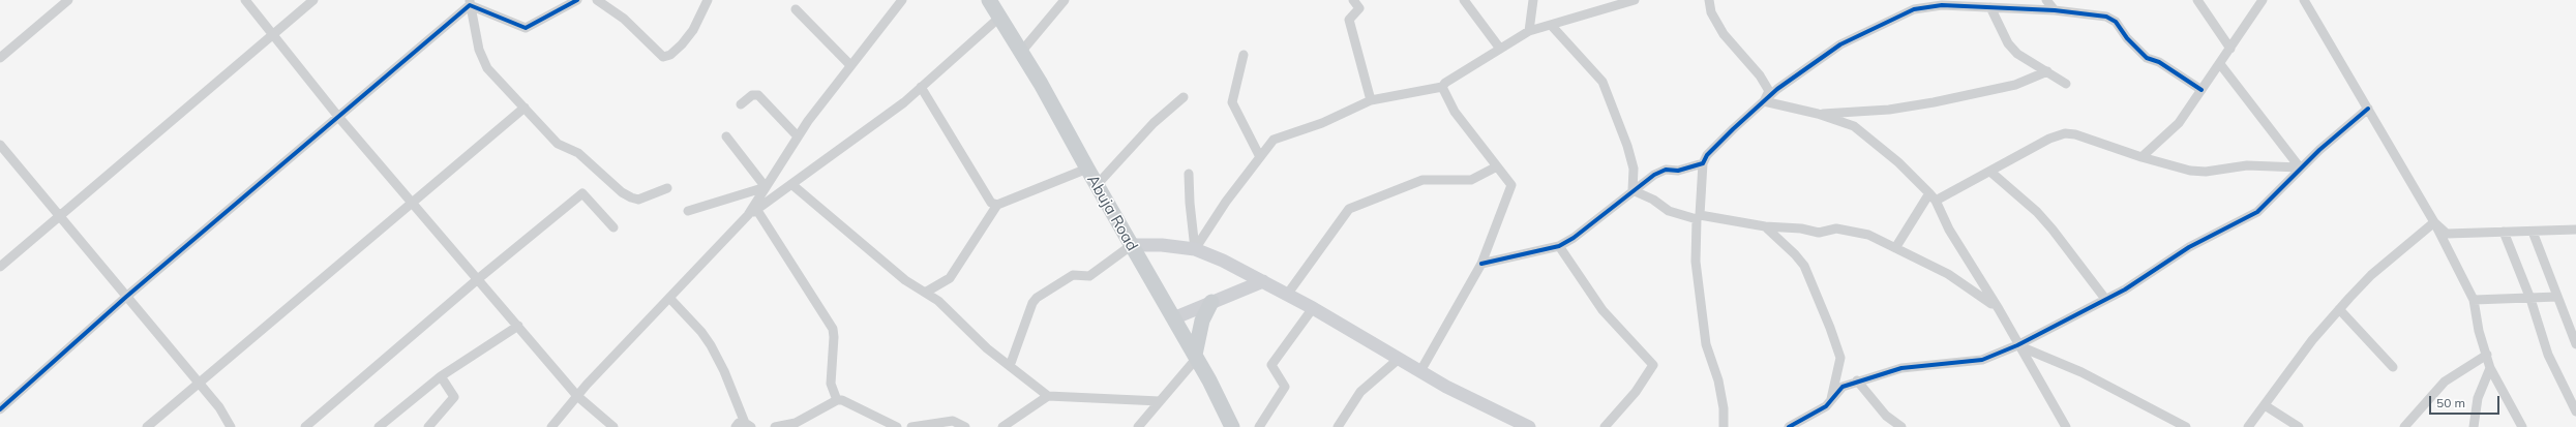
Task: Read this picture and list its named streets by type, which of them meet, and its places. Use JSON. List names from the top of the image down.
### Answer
{
  "streets": {
    "main road": ["Abuja Road"]
  },
  "scale_bar": "50 m"
}
